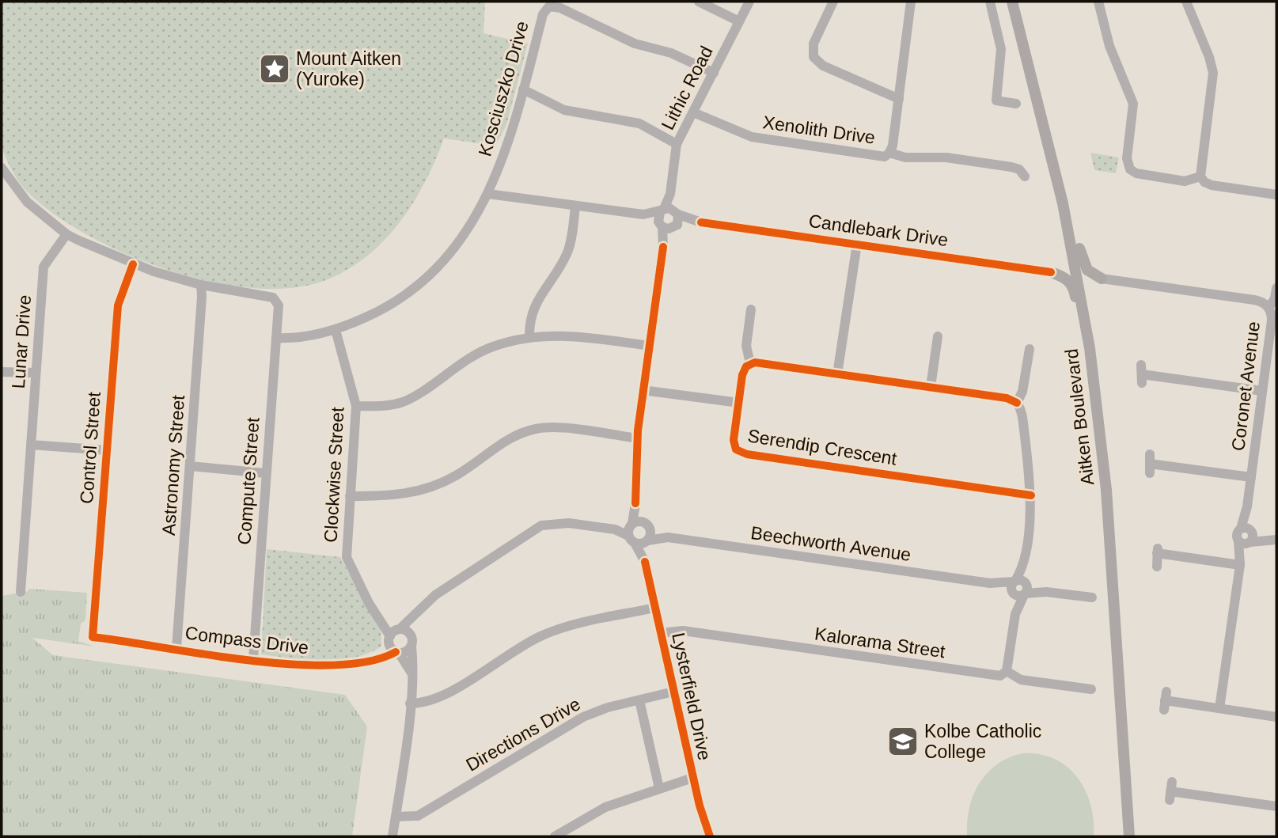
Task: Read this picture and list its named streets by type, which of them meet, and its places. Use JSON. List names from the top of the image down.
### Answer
{
  "streets": {
    "main road": ["Aitken Boulevard"],
    "street": [
      "Lithic Road",
      "Kosciuszko Drive",
      "Xenolith Drive",
      "Candlebark Drive",
      "Lunar Drive",
      "Coronet Avenue",
      "Serendip Crescent",
      "Control Street",
      "Astronomy Street",
      "Clockwise Street",
      "Compute Street",
      "Beechworth Avenue",
      "Compass Drive",
      "Kalorama Street",
      "Lysterfield Drive",
      "Directions Drive"
    ]
  },
  "crossings": [
    ["Lithic Road", "Kosciuszko Drive"],
    ["Lithic Road", "Xenolith Drive"],
    ["Lithic Road", "Candlebark Drive"],
    ["Kosciuszko Drive", "Candlebark Drive"],
    ["Kosciuszko Drive", "Clockwise Street"],
    ["Kosciuszko Drive", "Compute Street"],
    ["Control Street", "Compass Drive"],
    ["Astronomy Street", "Compute Street"],
    ["Astronomy Street", "Compass Drive"],
    ["Clockwise Street", "Compass Drive"],
    ["Compute Street", "Compass Drive"],
    ["Beechworth Avenue", "Lysterfield Drive"],
    ["Kalorama Street", "Lysterfield Drive"],
    ["Lysterfield Drive", "Directions Drive"]
  ],
  "places": {
    "place": ["Mount Aitken (Yuroke)"],
    "school or university": ["Kolbe Catholic College"]
  }
}
